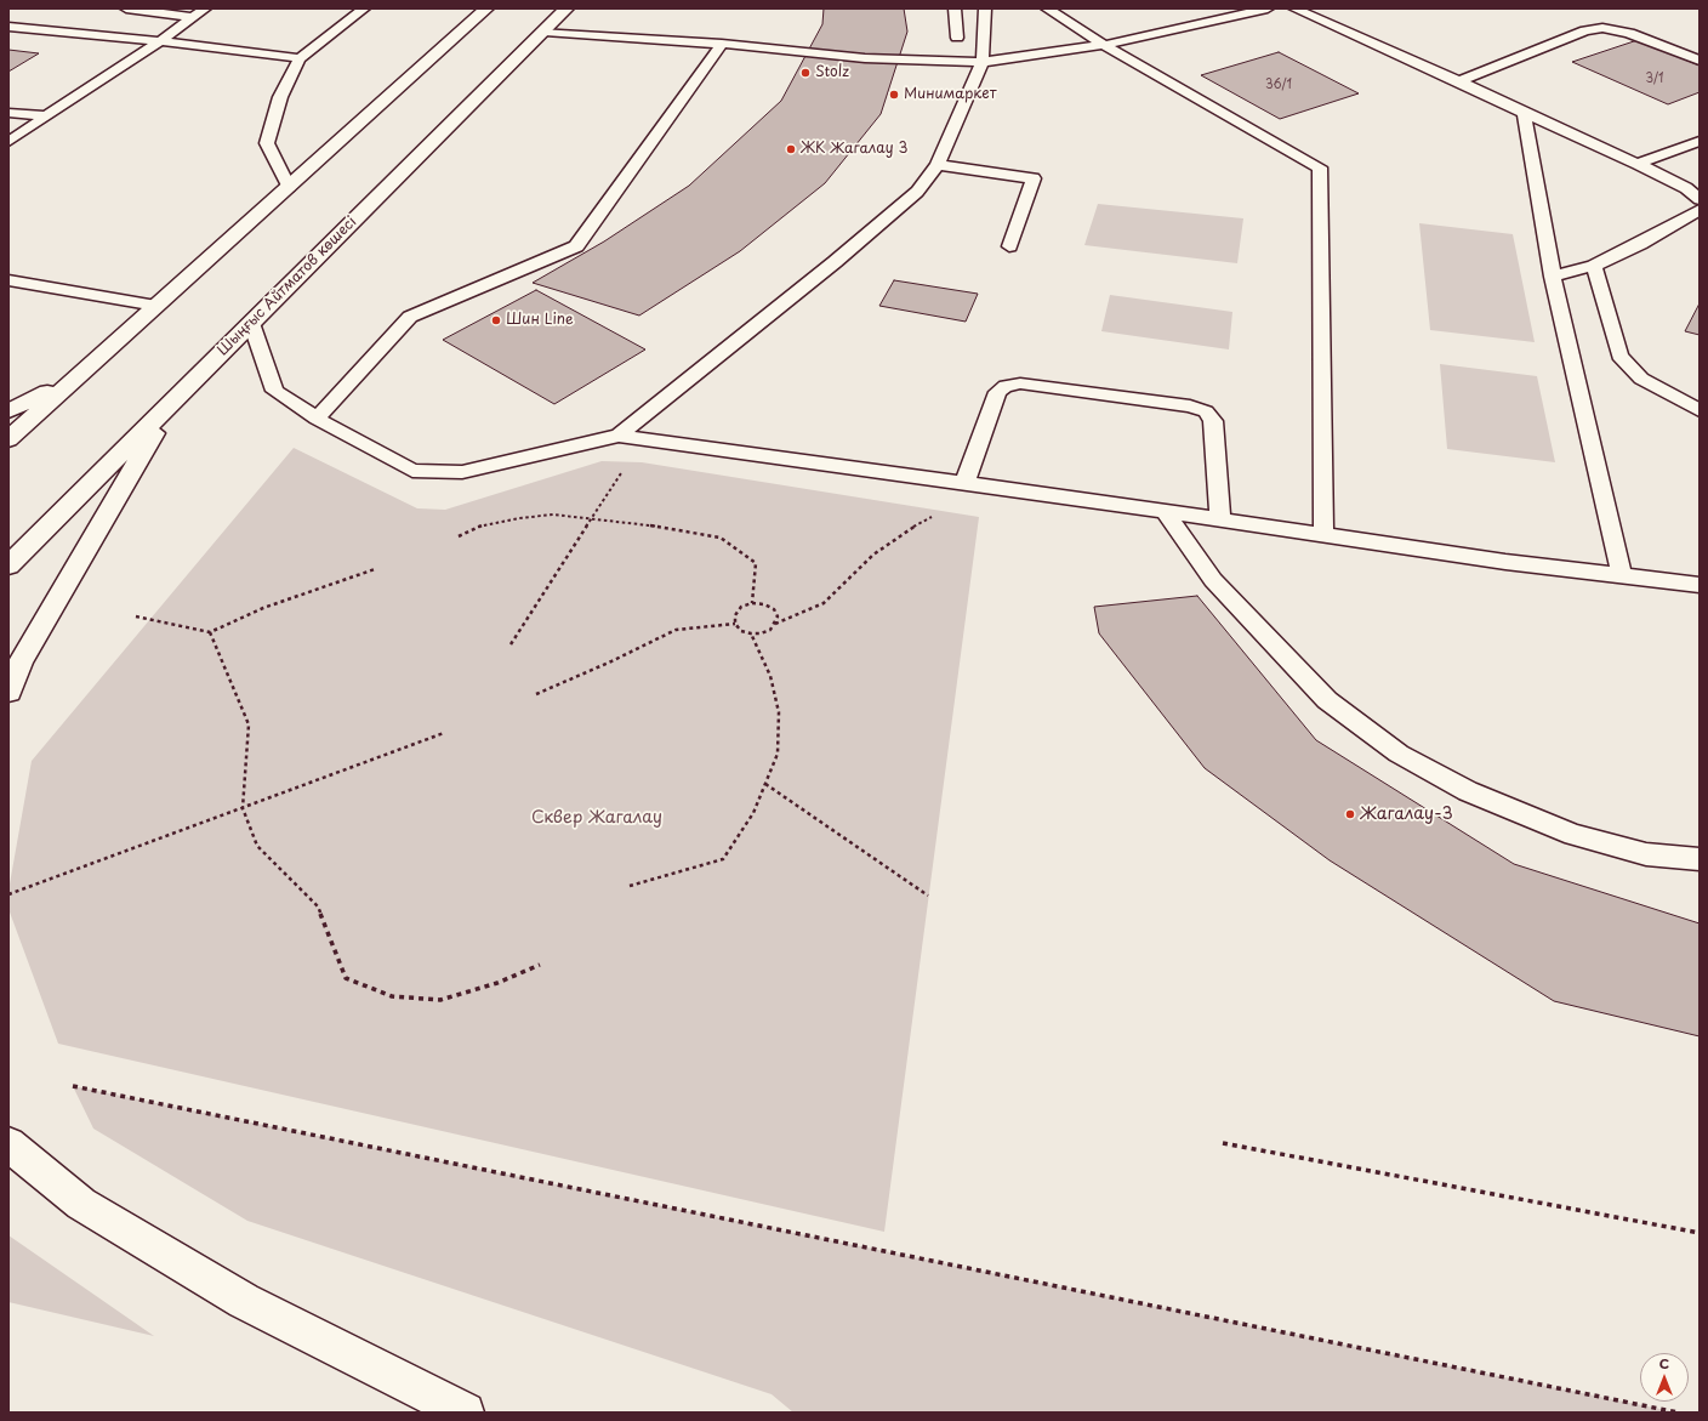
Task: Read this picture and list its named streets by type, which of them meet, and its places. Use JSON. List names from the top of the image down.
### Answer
{
  "streets": {
    "main road": ["Шыңғыс Айтматов көшесі"]
  },
  "parks": ["Сквер Жагалау"],
  "places": [
    "Stolz",
    "Минимаркет",
    "ЖК Жагалау 3",
    "Шин Line",
    "Жагалау-3"
  ],
  "house_numbers": ["3/1", "36/1"],
  "north": "top"
}
